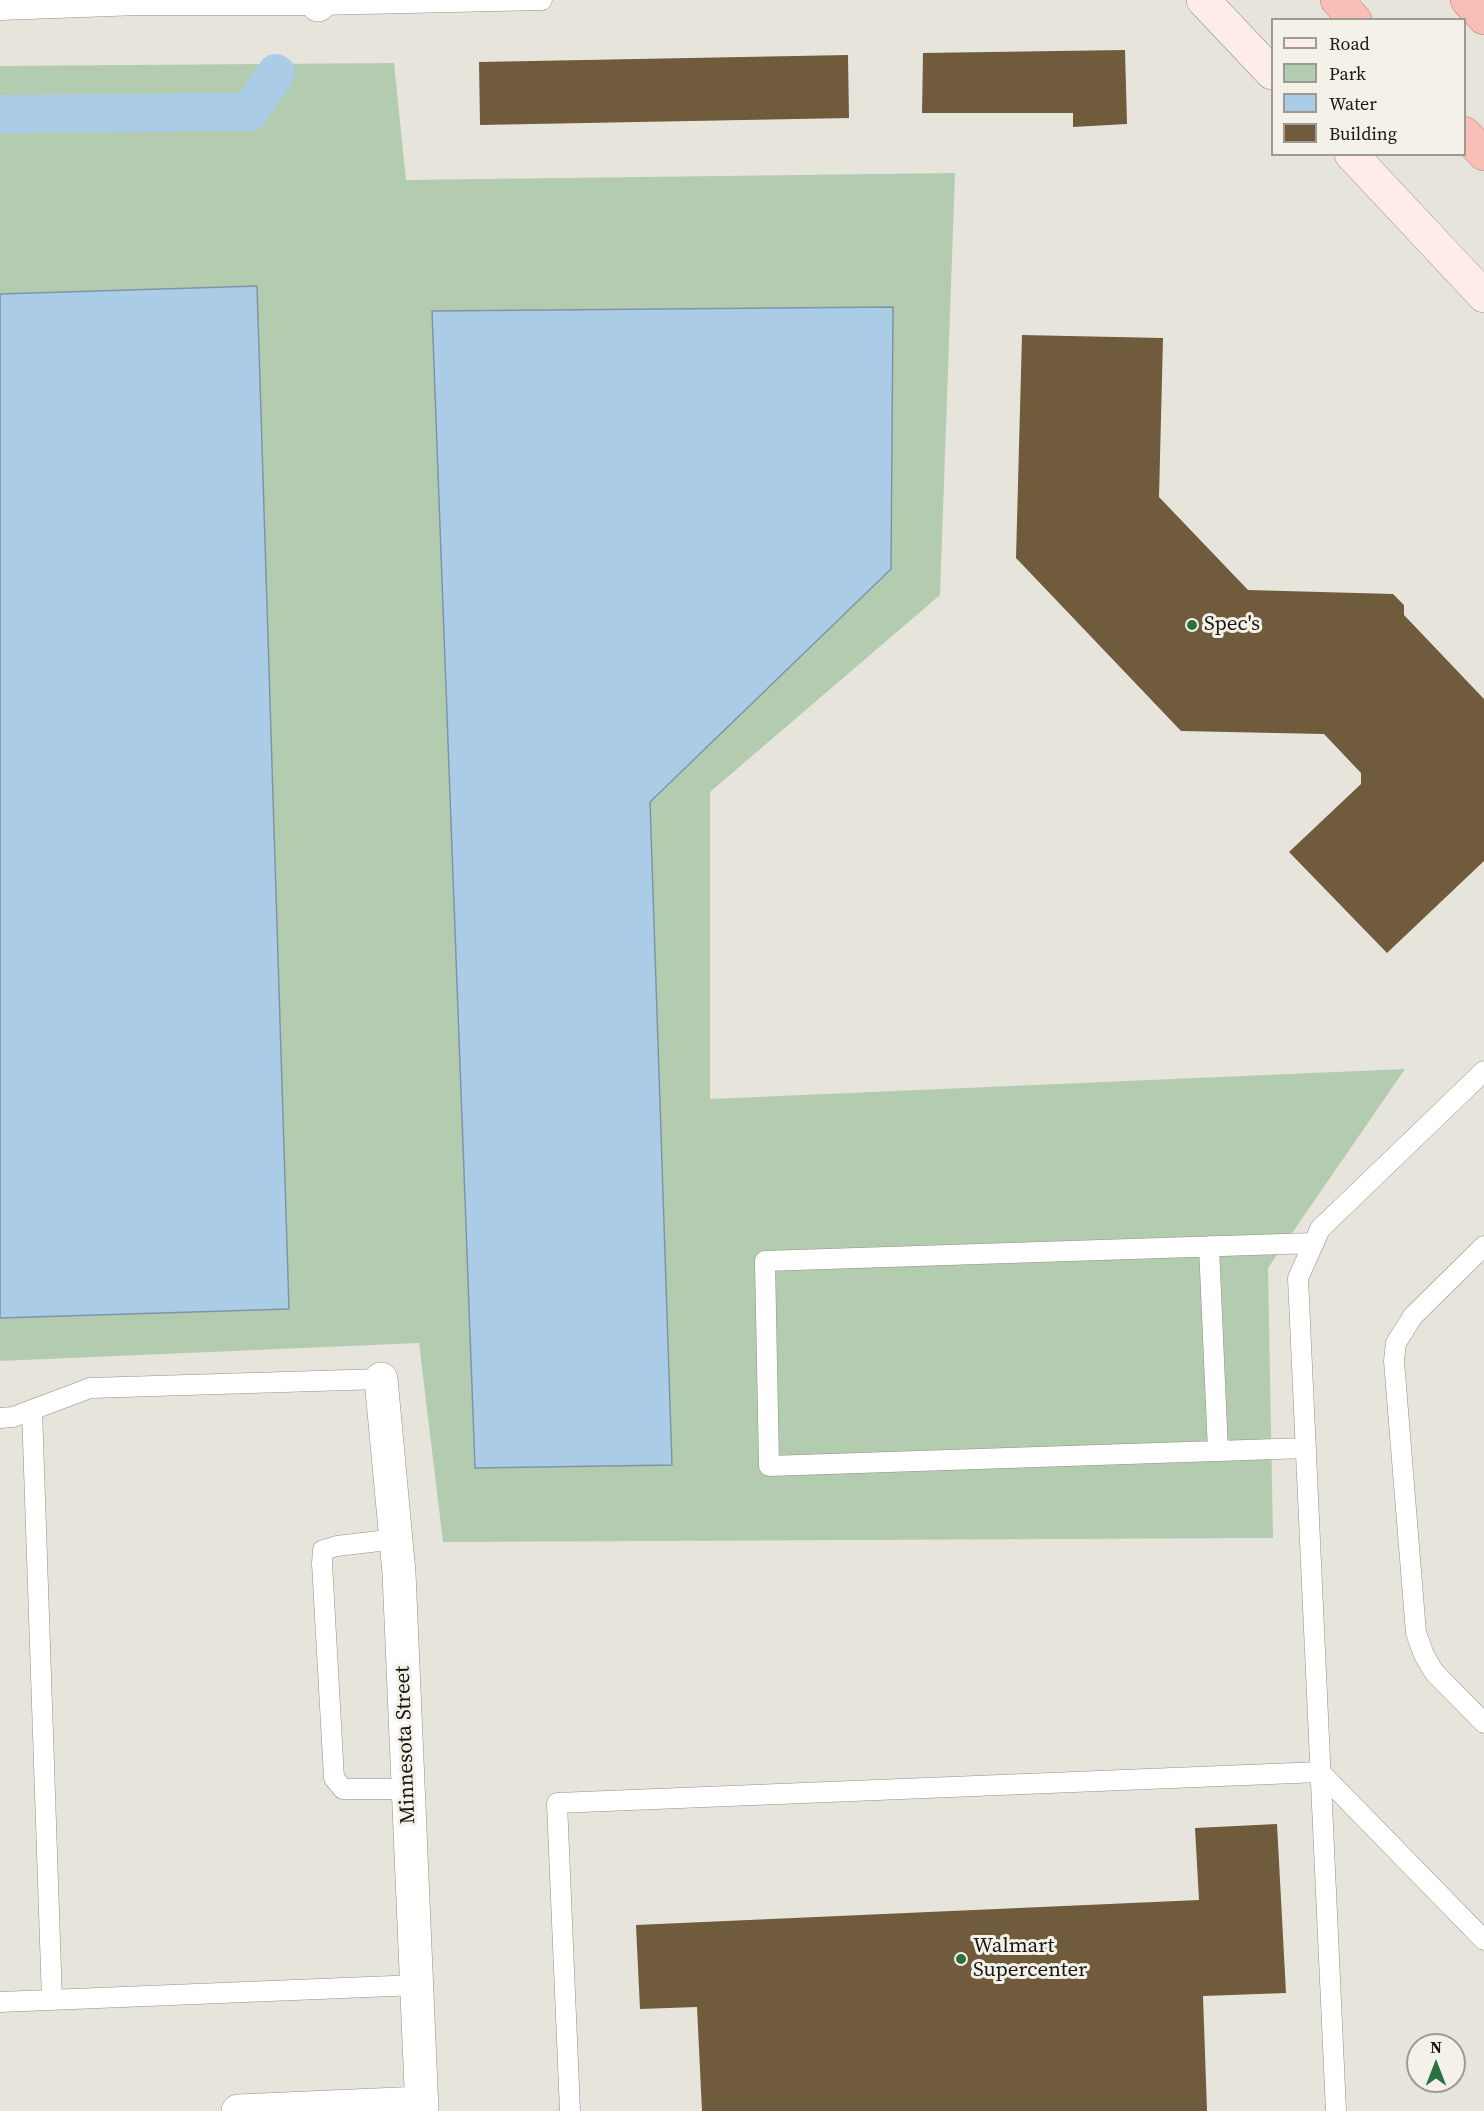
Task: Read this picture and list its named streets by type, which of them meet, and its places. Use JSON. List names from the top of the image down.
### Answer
{
  "streets": {
    "street": ["Minnesota Street"]
  },
  "places": ["Spec's", "Walmart Supercenter"],
  "legend": [
    "Road",
    "Park",
    "Water",
    "Building"
  ],
  "north": "top"
}
